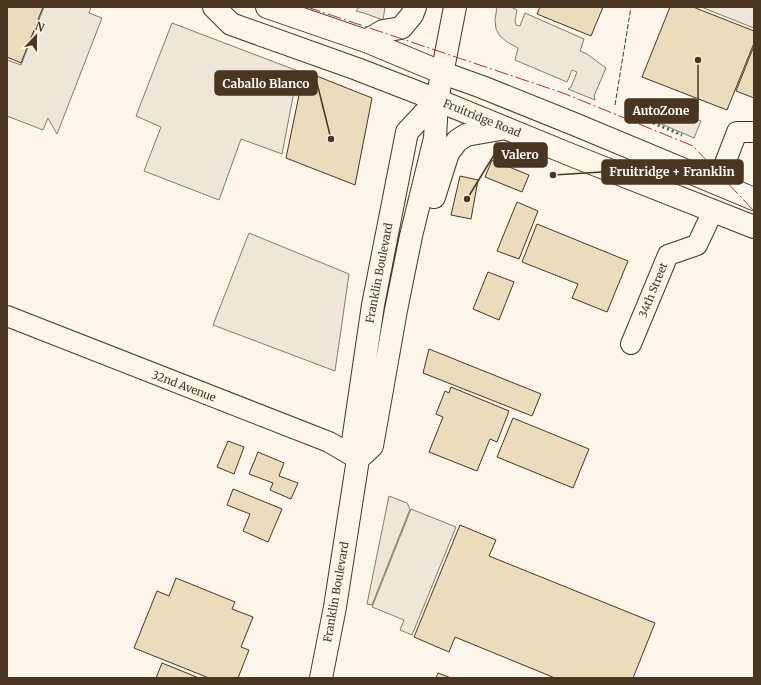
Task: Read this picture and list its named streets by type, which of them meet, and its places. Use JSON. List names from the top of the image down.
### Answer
{
  "streets": {
    "main road": ["Fruitridge Road", "Franklin Boulevard"],
    "street": ["34th Street", "32nd Avenue"]
  },
  "crossings": [
    ["Fruitridge Road", "Franklin Boulevard"],
    ["Fruitridge Road", "34th Street"],
    ["Franklin Boulevard", "32nd Avenue"]
  ],
  "places": [
    "AutoZone",
    "Caballo Blanco",
    "Fruitridge + Franklin",
    "Valero"
  ],
  "north": "top"
}
